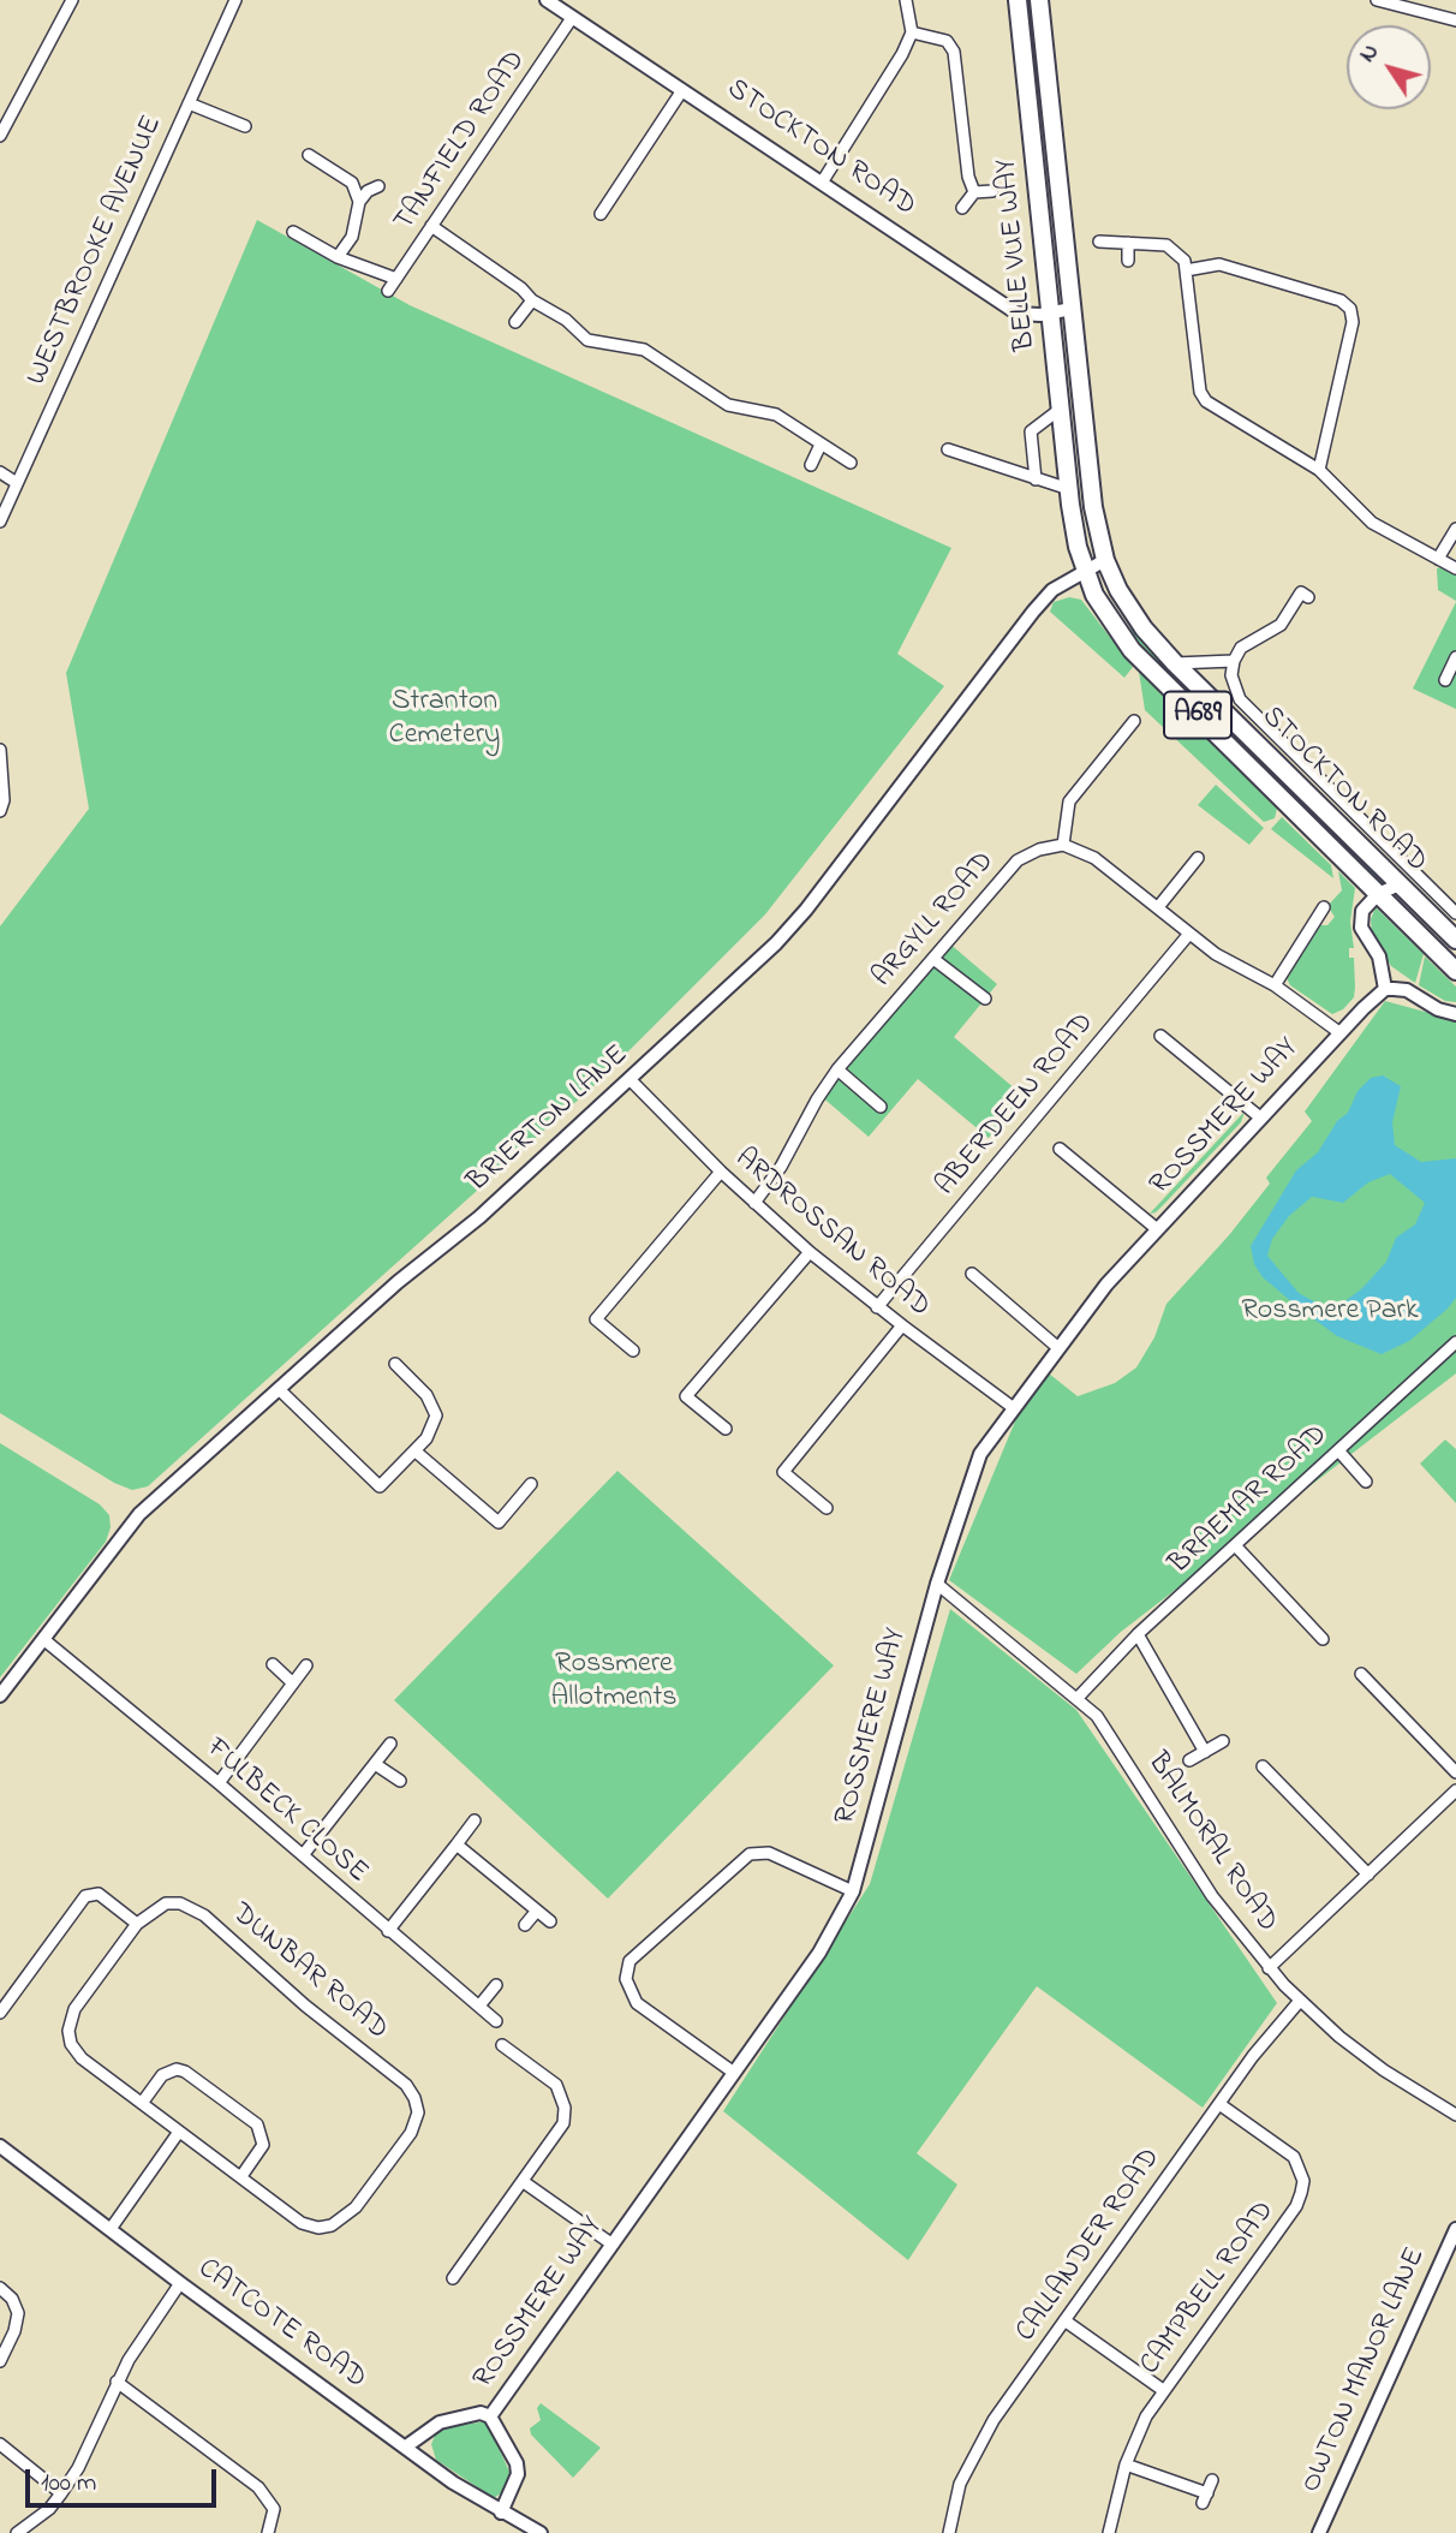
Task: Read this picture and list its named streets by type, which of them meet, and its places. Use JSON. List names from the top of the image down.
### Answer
{
  "streets": {
    "highway": ["STOCKTON ROAD", "BELLE VUE WAY", "A689"],
    "street": [
      "TANFIELD ROAD",
      "WESTBROOKE AVENUE",
      "ARGYLL ROAD",
      "ABERDEEN ROAD",
      "ROSSMERE WAY",
      "BRIERTON LANE",
      "ARDROSSAN ROAD",
      "BRAEMAR ROAD",
      "FULBECK CLOSE",
      "BALMORAL ROAD",
      "DUNBAR ROAD",
      "CALLANDER ROAD",
      "CAMPBELL ROAD",
      "CATCOTE ROAD",
      "OWTON MANOR LANE"
    ]
  },
  "crossings": [
    ["TANFIELD ROAD", "STOCKTON ROAD"],
    ["STOCKTON ROAD", "BELLE VUE WAY"],
    ["STOCKTON ROAD", "BRIERTON LANE"],
    ["ARGYLL ROAD", "ARDROSSAN ROAD"],
    ["ABERDEEN ROAD", "ARDROSSAN ROAD"],
    ["ROSSMERE WAY", "ARDROSSAN ROAD"],
    ["ROSSMERE WAY", "BALMORAL ROAD"],
    ["ROSSMERE WAY", "CATCOTE ROAD"],
    ["BRIERTON LANE", "ARDROSSAN ROAD"],
    ["BRIERTON LANE", "FULBECK CLOSE"],
    ["BRAEMAR ROAD", "BALMORAL ROAD"],
    ["BALMORAL ROAD", "CALLANDER ROAD"],
    ["CALLANDER ROAD", "CAMPBELL ROAD"]
  ],
  "parks": ["Stranton Cemetery", "Rossmere Park", "Rossmere Allotments"],
  "scale_bar": "100 m",
  "north": "top left"
}
